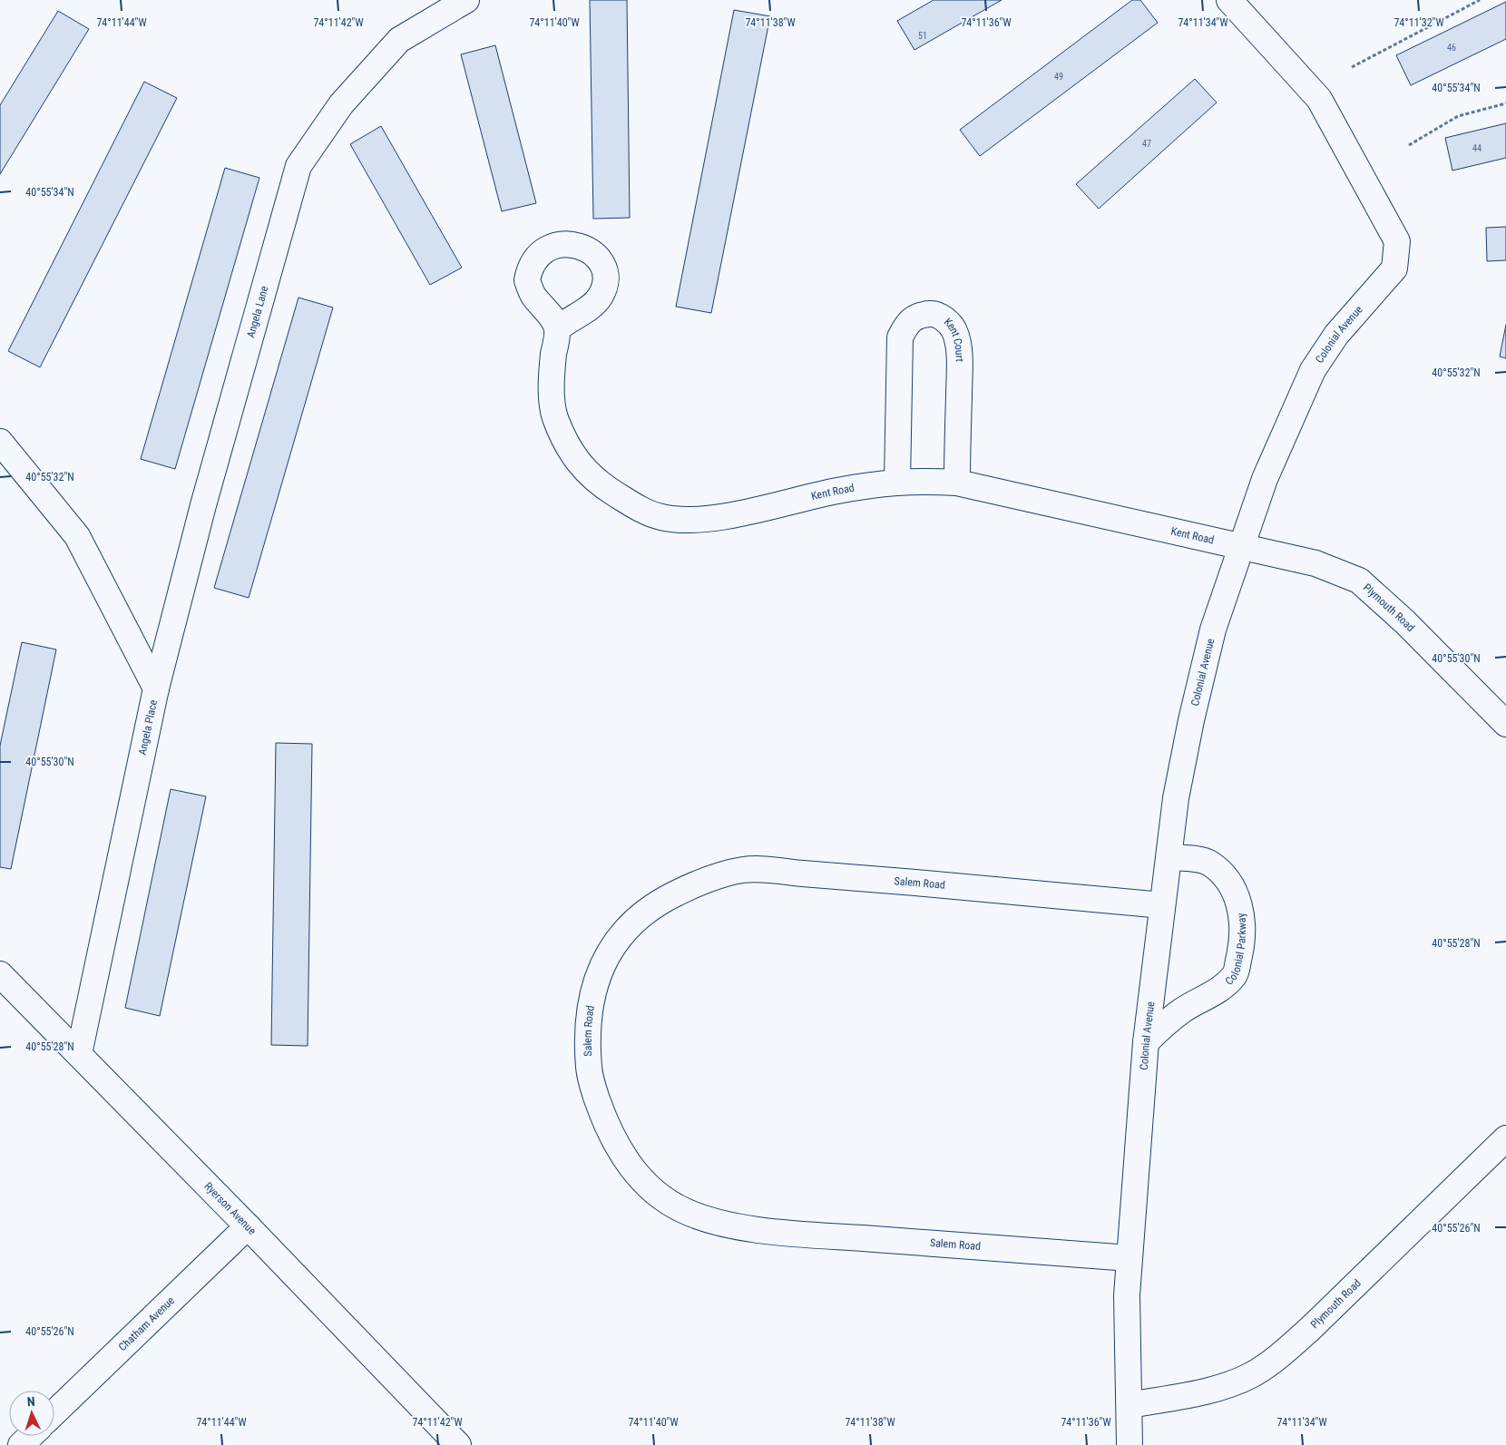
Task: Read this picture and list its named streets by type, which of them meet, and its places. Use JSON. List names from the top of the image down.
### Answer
{
  "streets": {
    "street": [
      "Angela Lane",
      "Colonial Avenue",
      "Kent Court",
      "Kent Road",
      "Plymouth Road",
      "Angela Place",
      "Salem Road",
      "Colonial Parkway",
      "Ryerson Avenue",
      "Chatham Avenue"
    ]
  },
  "crossings": [
    ["Angela Lane", "Angela Place"],
    ["Colonial Avenue", "Kent Road"],
    ["Colonial Avenue", "Plymouth Road"],
    ["Colonial Avenue", "Salem Road"],
    ["Colonial Avenue", "Colonial Parkway"],
    ["Kent Court", "Kent Road"],
    ["Kent Road", "Plymouth Road"],
    ["Angela Place", "Ryerson Avenue"],
    ["Ryerson Avenue", "Chatham Avenue"]
  ],
  "house_numbers": [
    "51",
    "46",
    "49",
    "47",
    "44"
  ],
  "north": "top",
  "coordinates": [
    "74°11'44\"W",
    "74°11'42\"W",
    "74°11'40\"W",
    "74°11'38\"W",
    "74°11'36\"W",
    "74°11'34\"W",
    "74°11'32\"W",
    "40°55'34\"N",
    "40°55'32\"N",
    "40°55'30\"N",
    "40°55'28\"N",
    "40°55'26\"N"
  ]
}
